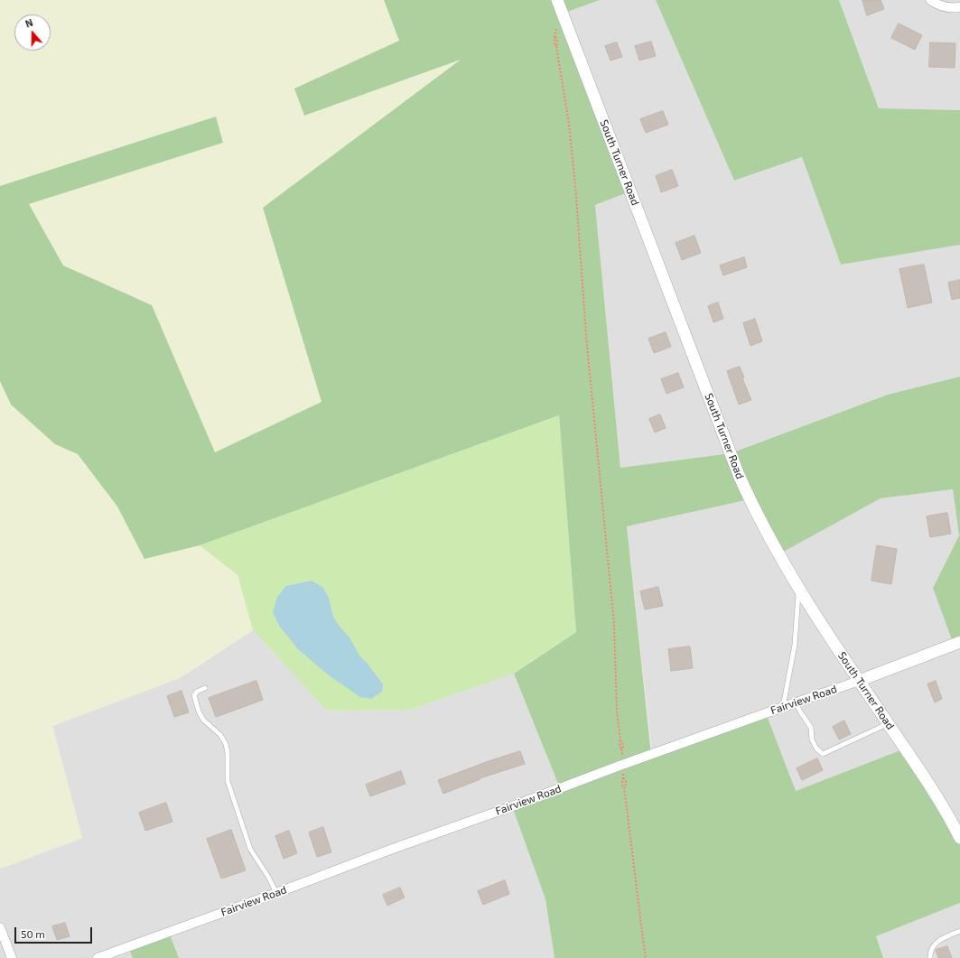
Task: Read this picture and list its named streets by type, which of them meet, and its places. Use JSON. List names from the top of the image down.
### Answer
{
  "streets": {
    "street": ["South Turner Road", "Fairview Road"]
  },
  "crossings": [
    ["South Turner Road", "Fairview Road"]
  ],
  "scale_bar": "50 m",
  "north": "top"
}
